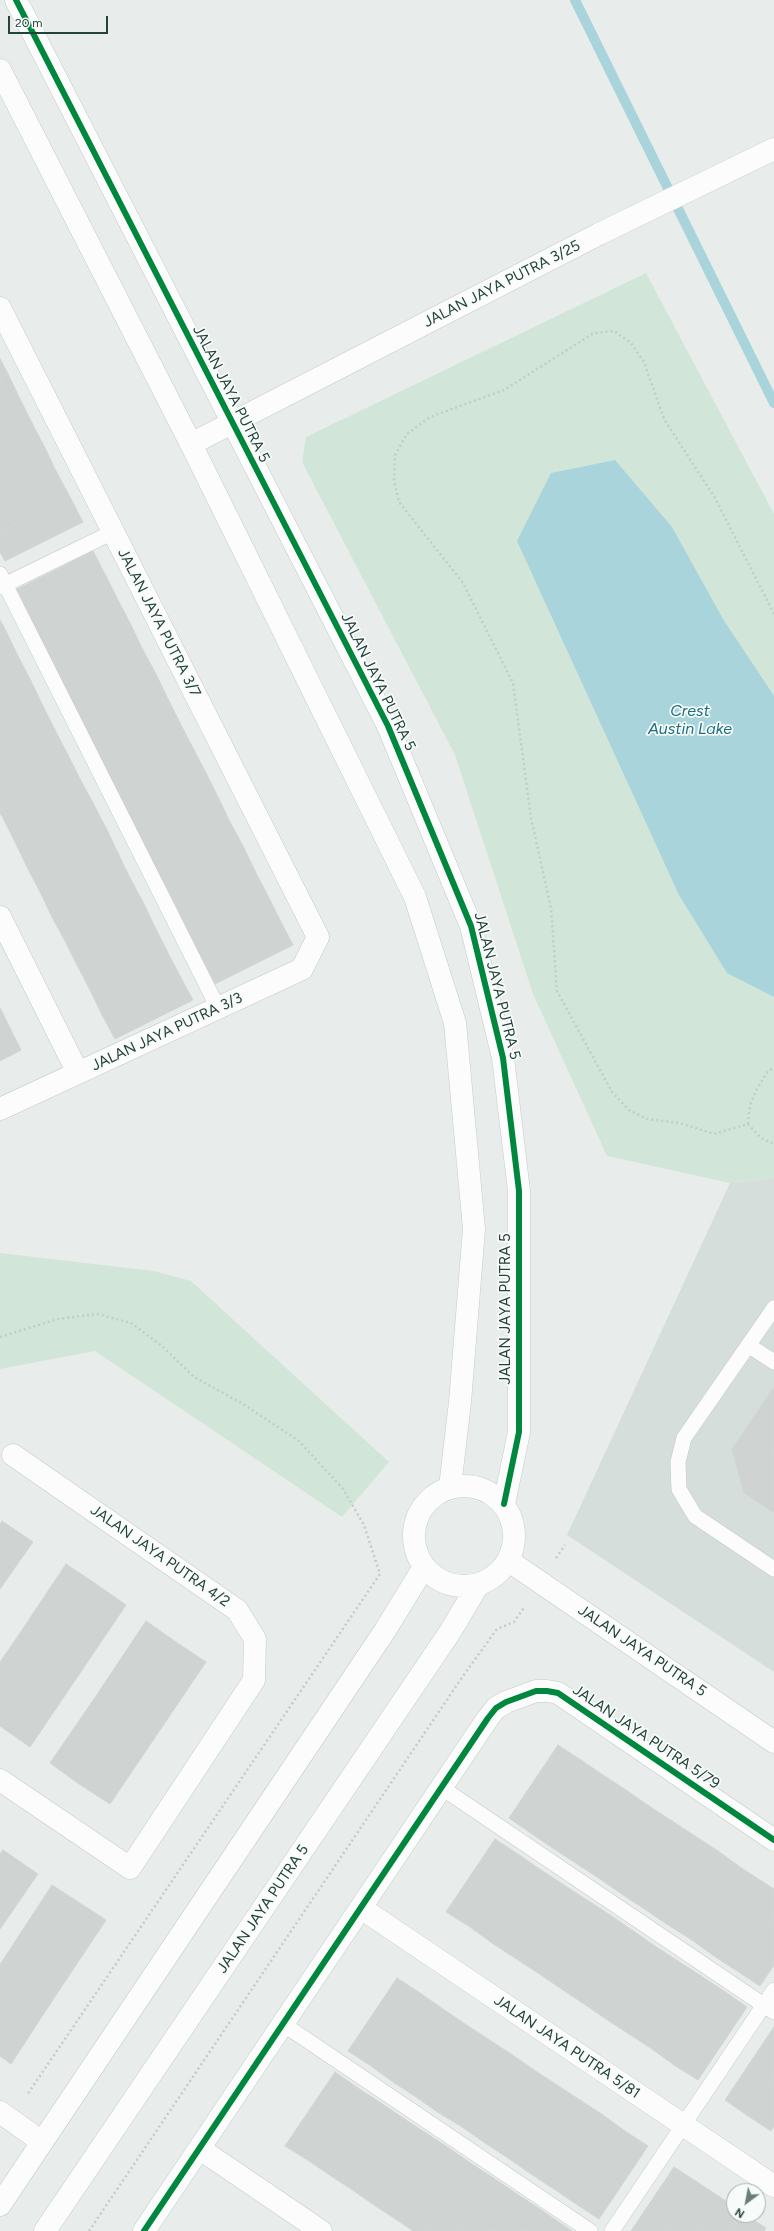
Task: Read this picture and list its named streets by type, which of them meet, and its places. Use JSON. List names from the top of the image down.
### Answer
{
  "streets": {
    "street": [
      "JALAN JAYA PUTRA 3/25",
      "JALAN JAYA PUTRA 5",
      "JALAN JAYA PUTRA 3/7",
      "JALAN JAYA PUTRA 3/3",
      "JALAN JAYA PUTRA 4/2",
      "JALAN JAYA PUTRA 5/79",
      "JALAN JAYA PUTRA 5/81"
    ]
  },
  "crossings": [
    ["JALAN JAYA PUTRA 3/25", "JALAN JAYA PUTRA 5"],
    ["JALAN JAYA PUTRA 3/7", "JALAN JAYA PUTRA 3/3"],
    ["JALAN JAYA PUTRA 5/79", "JALAN JAYA PUTRA 5/81"]
  ],
  "water": ["Crest Austin Lake"],
  "scale_bar": "20 m",
  "north": "bottom left"
}
